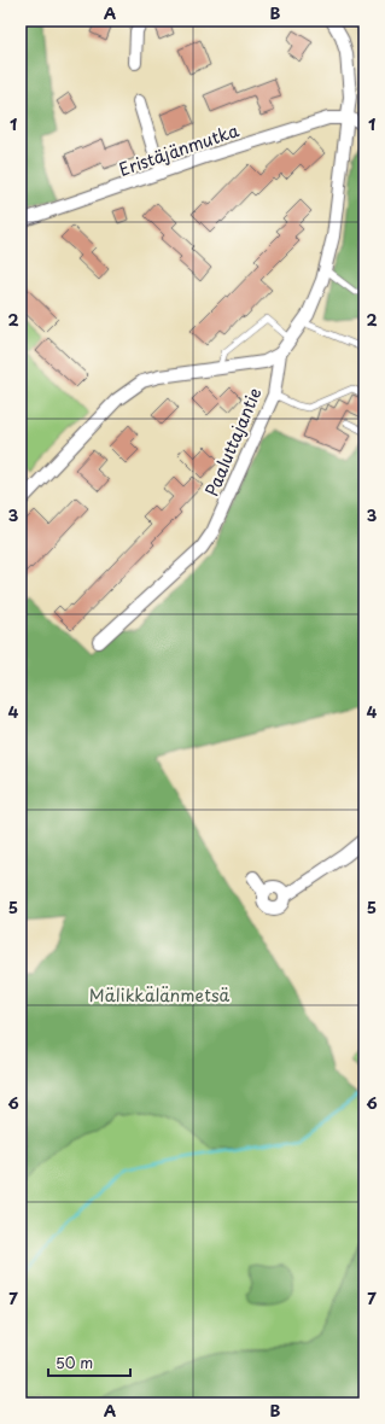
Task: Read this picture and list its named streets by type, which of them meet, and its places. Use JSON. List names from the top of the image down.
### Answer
{
  "streets": {
    "street": ["Eristäjänmutka", "Paaluttajantie"]
  },
  "crossings": [
    ["Eristäjänmutka", "Paaluttajantie"]
  ],
  "parks": ["Mälikkälänmetsä"],
  "scale_bar": "50 m",
  "grid": {
    "columns": ["A", "B"],
    "rows": [
      "1",
      "2",
      "3",
      "4",
      "5",
      "6",
      "7"
    ]
  }
}
